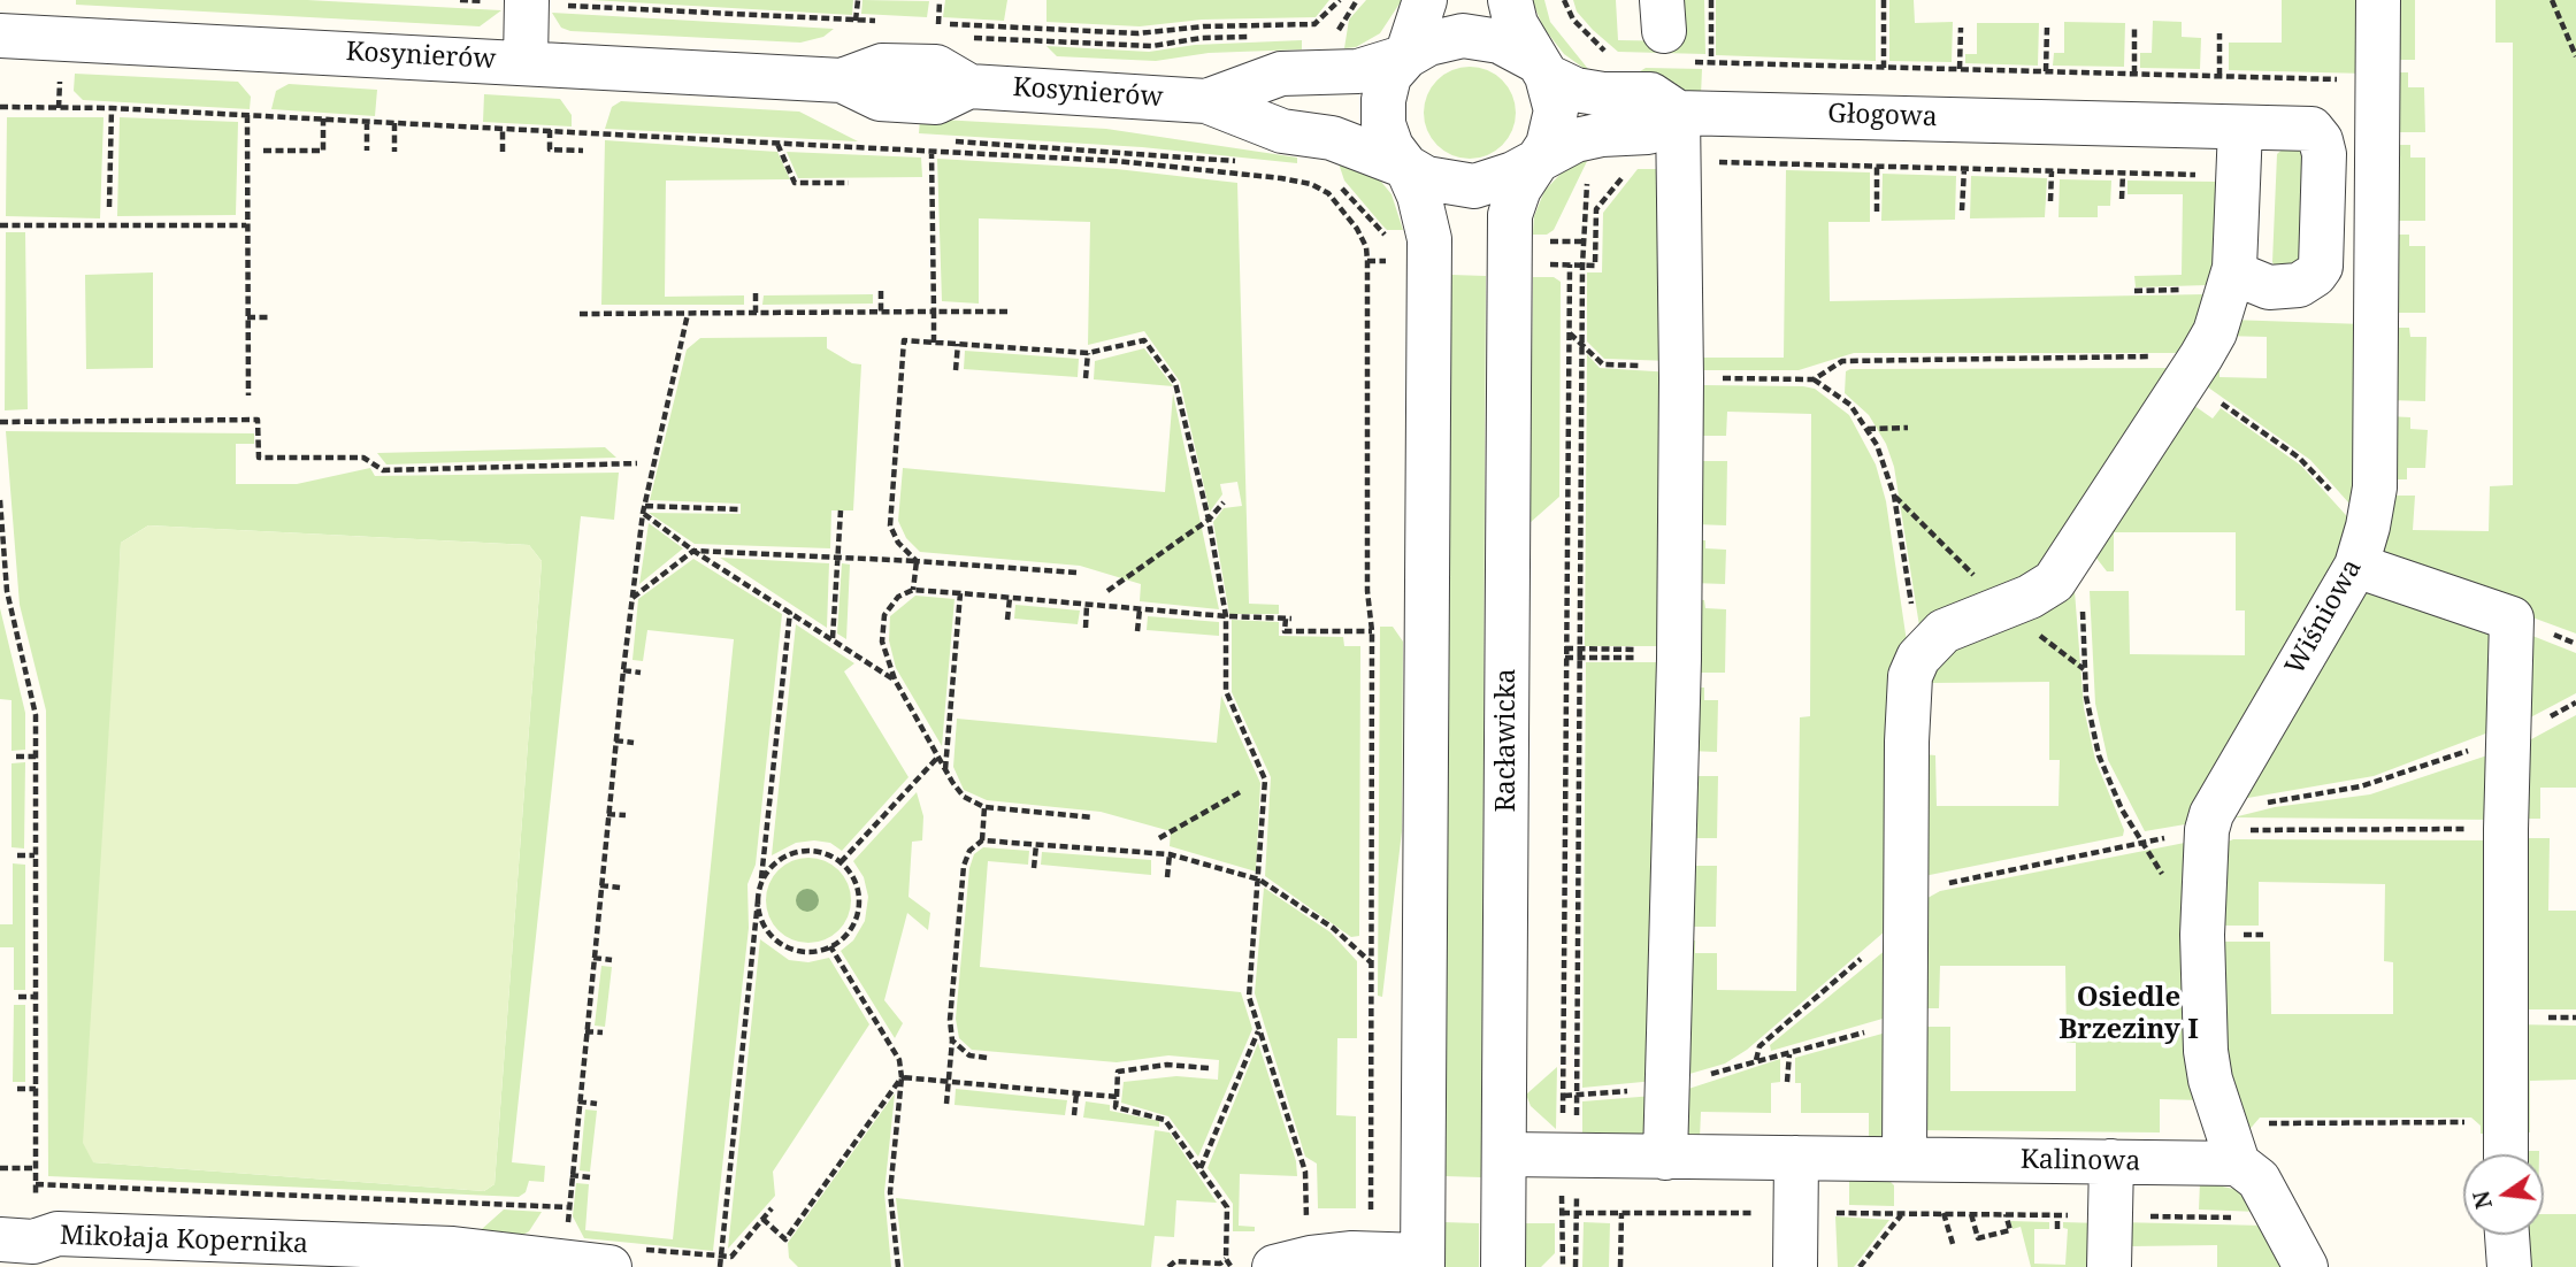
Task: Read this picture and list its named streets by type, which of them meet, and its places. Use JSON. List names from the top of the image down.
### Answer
{
  "streets": {
    "street": [
      "Kosynierów",
      "Głogowa",
      "Wiśniowa",
      "Racławicka",
      "Kalinowa",
      "Mikołaja Kopernika"
    ]
  },
  "crossings": [
    ["Kosynierów", "Racławicka"],
    ["Wiśniowa", "Kalinowa"],
    ["Racławicka", "Kalinowa"]
  ],
  "districts": ["Osiedle Brzeziny I"],
  "north": "left"
}
